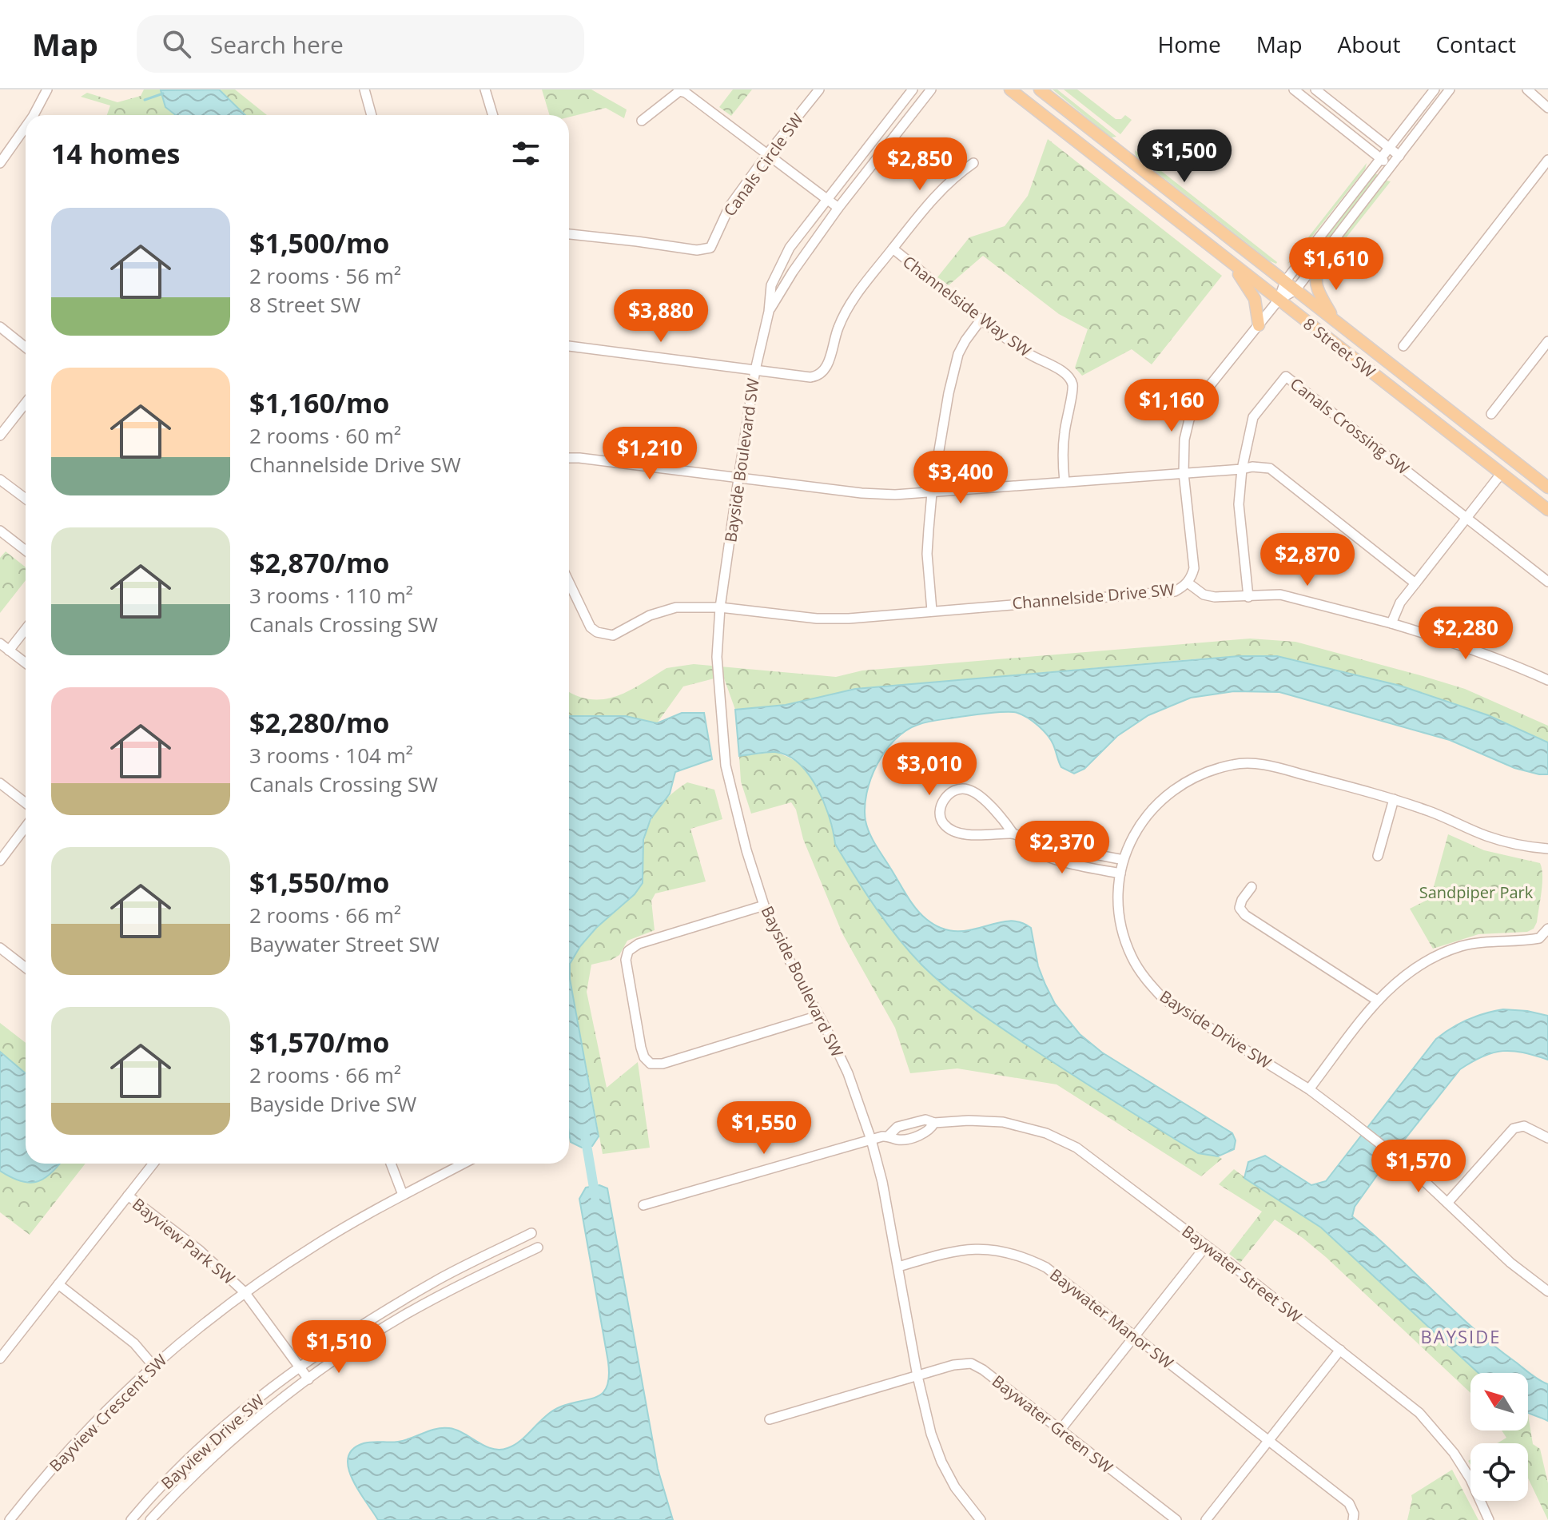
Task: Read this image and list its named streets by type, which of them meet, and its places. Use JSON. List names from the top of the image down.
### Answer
{
  "streets": {
    "main road": ["8 Street SW"],
    "street": [
      "Canals Circle SW",
      "Channelside Way SW",
      "Canals Crossing SW",
      "Bayside Boulevard SW",
      "Channelside Drive SW",
      "Bayside Drive SW",
      "Bayview Park SW",
      "Baywater Street SW",
      "Baywater Manor SW",
      "Bayview Crescent SW",
      "Baywater Green SW",
      "Bayview Drive SW"
    ]
  },
  "crossings": [
    ["Channelside Way SW", "Bayside Boulevard SW"],
    ["8 Street SW", "Channelside Drive SW"],
    ["Bayside Boulevard SW", "Channelside Drive SW"],
    ["Bayside Boulevard SW", "Baywater Street SW"],
    ["Bayside Boulevard SW", "Baywater Manor SW"],
    ["Bayside Boulevard SW", "Baywater Green SW"],
    ["Bayview Park SW", "Bayview Crescent SW"],
    ["Bayview Park SW", "Bayview Drive SW"]
  ],
  "districts": ["BAYSIDE"],
  "parks": ["Sandpiper Park"],
  "north": "top left",
  "page": {
    "header": "Map",
    "search": "Search here",
    "nav": [
      "Home",
      "Map",
      "About",
      "Contact"
    ],
    "heading": "14 homes",
    "price": [
      "$1,500",
      "$2,850",
      "$1,610",
      "$3,880",
      "$1,160",
      "$1,210",
      "$3,400",
      "$2,870",
      "$2,280",
      "$3,010",
      "$2,370",
      "$1,550",
      "$1,570",
      "$1,510"
    ],
    "list": [
      {
        "name": "$1,500/mo",
        "note": "2 rooms · 56 m² · 8 Street SW"
      },
      {
        "name": "$1,160/mo",
        "note": "2 rooms · 60 m² · Channelside Drive SW"
      },
      {
        "name": "$2,870/mo",
        "note": "3 rooms · 110 m² · Canals Crossing SW"
      },
      {
        "name": "$2,280/mo",
        "note": "3 rooms · 104 m² · Canals Crossing SW"
      },
      {
        "name": "$1,550/mo",
        "note": "2 rooms · 66 m² · Baywater Street SW"
      },
      {
        "name": "$1,570/mo",
        "note": "2 rooms · 66 m² · Bayside Drive SW"
      }
    ]
  }
}
